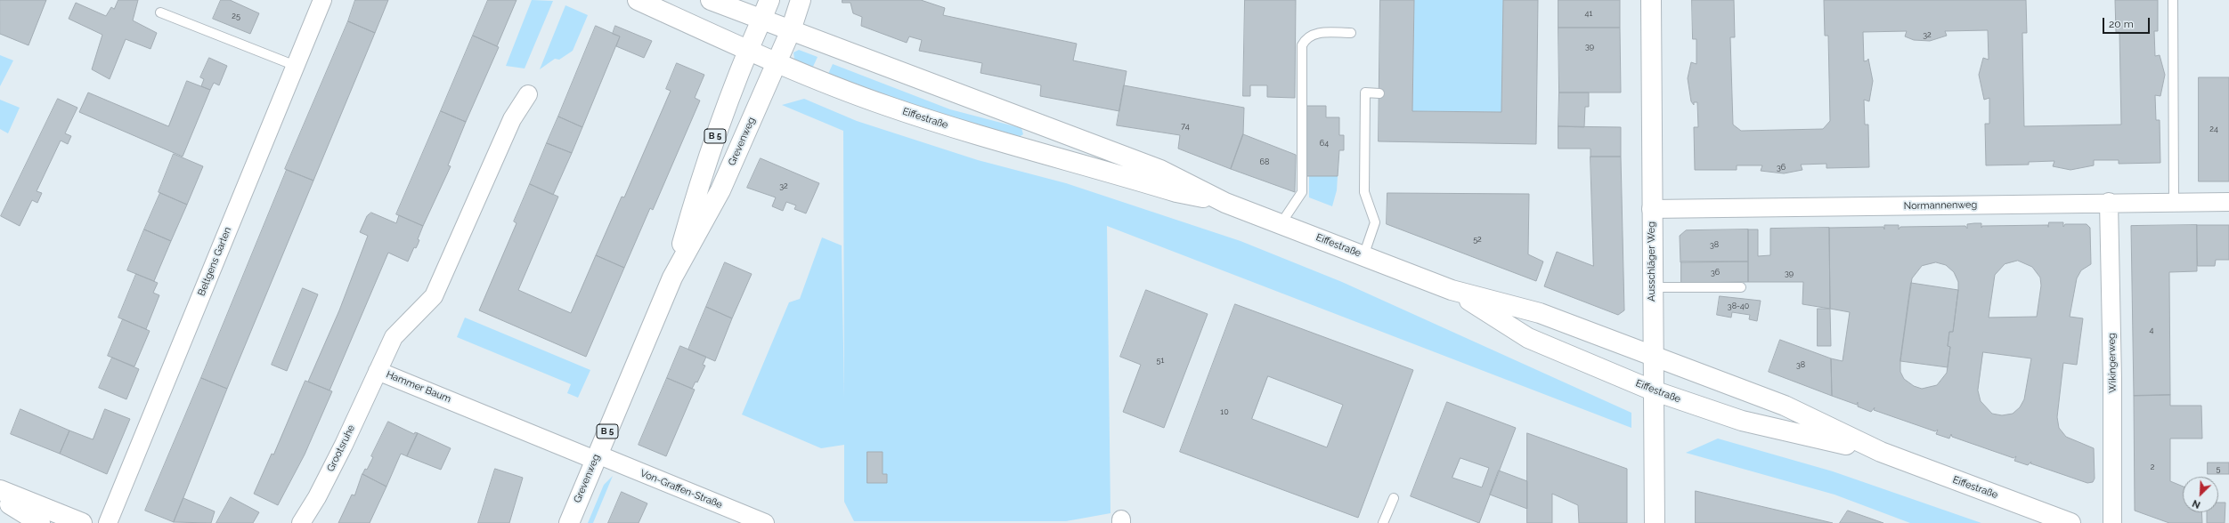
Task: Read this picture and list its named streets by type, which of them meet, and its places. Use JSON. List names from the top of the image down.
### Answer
{
  "streets": {
    "main road": [
      "Eiffestraße",
      "B 5",
      "Grevenweg",
      "Ausschläger Weg"
    ],
    "street": [
      "Normannenweg",
      "Beltgens Garten",
      "Wikingerweg",
      "Hammer Baum",
      "Grootsruhe",
      "Von-Graffen-Straße"
    ]
  },
  "crossings": [
    ["Eiffestraße", "Grevenweg"],
    ["Eiffestraße", "Ausschläger Weg"],
    ["Grevenweg", "Hammer Baum"],
    ["Grevenweg", "Von-Graffen-Straße"],
    ["Normannenweg", "Ausschläger Weg"],
    ["Normannenweg", "Wikingerweg"],
    ["Hammer Baum", "Grootsruhe"],
    ["Hammer Baum", "Von-Graffen-Straße"]
  ],
  "house_numbers": [
    "41",
    "25",
    "32",
    "39",
    "74",
    "24",
    "64",
    "68",
    "36",
    "32",
    "52",
    "38",
    "36",
    "39",
    "38-40",
    "4",
    "51",
    "38",
    "10",
    "2",
    "5"
  ],
  "scale_bar": "20 m",
  "north": "bottom left"
}
